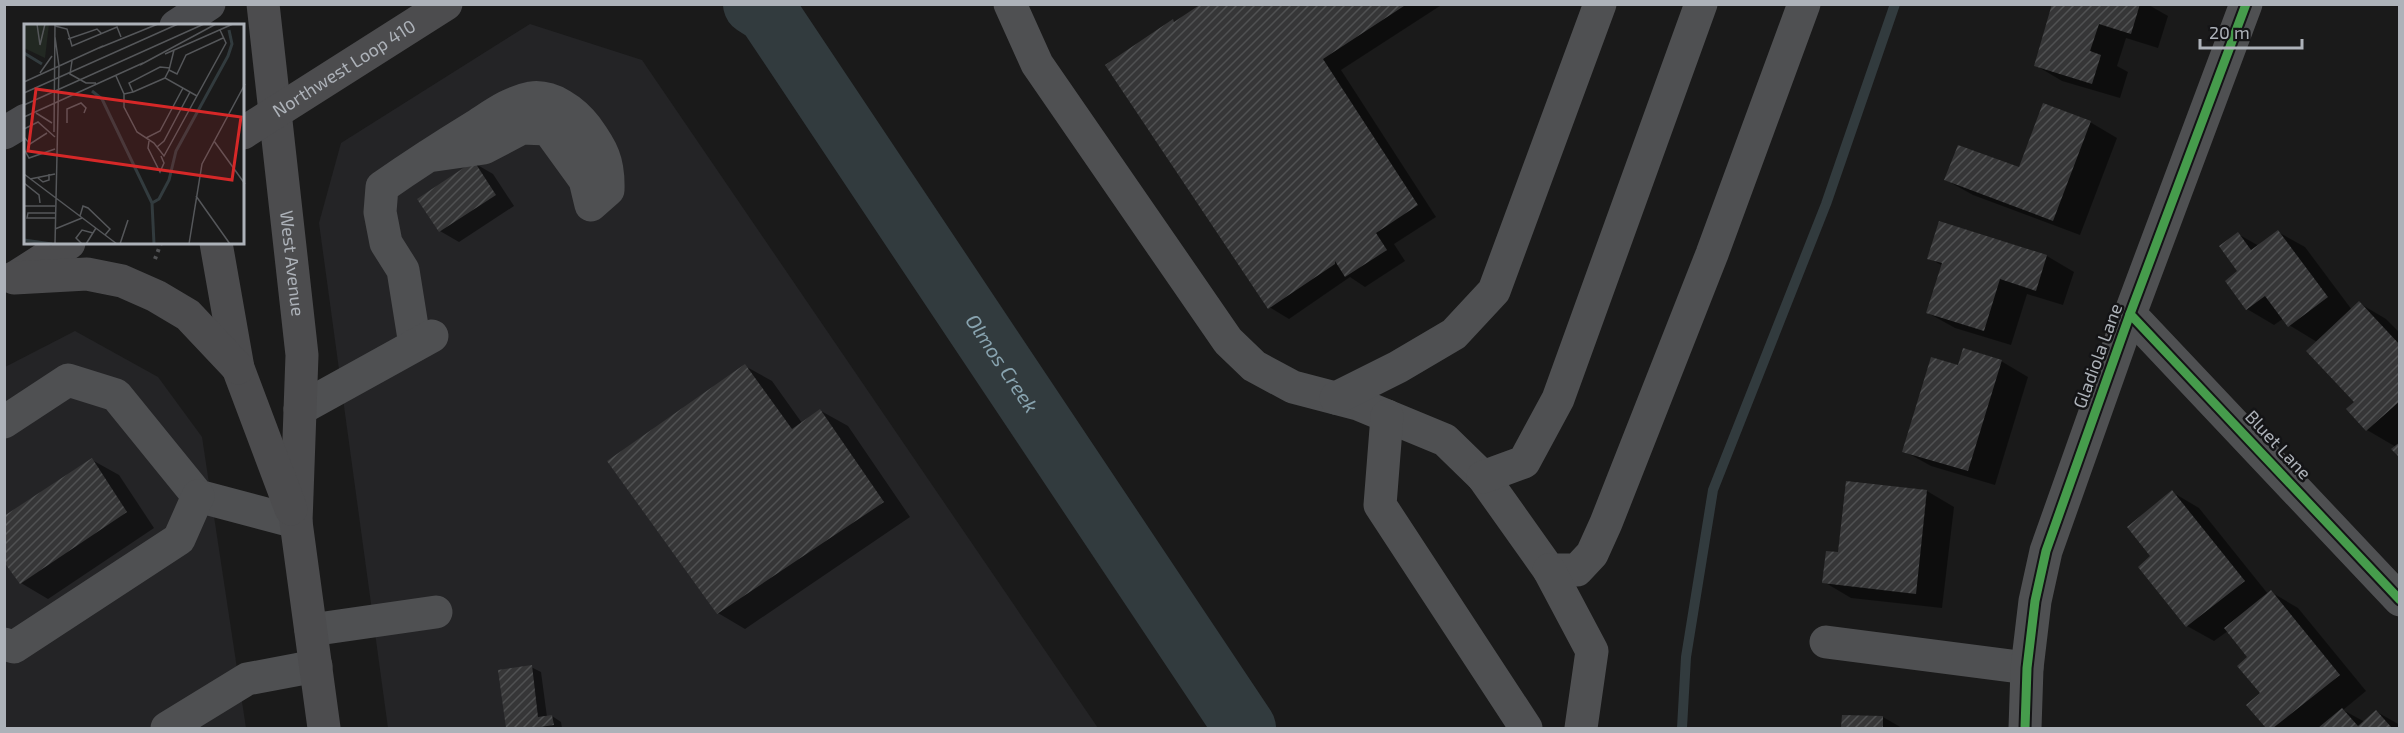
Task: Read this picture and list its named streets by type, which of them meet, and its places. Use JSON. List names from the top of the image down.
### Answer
{
  "streets": {
    "main road": ["Northwest Loop 410", "West Avenue"],
    "street": ["Gladiola Lane", "Bluet Lane"]
  },
  "crossings": [
    ["Northwest Loop 410", "West Avenue"],
    ["Gladiola Lane", "Bluet Lane"]
  ],
  "water": ["Olmos Creek"],
  "scale_bar": "20 m"
}
